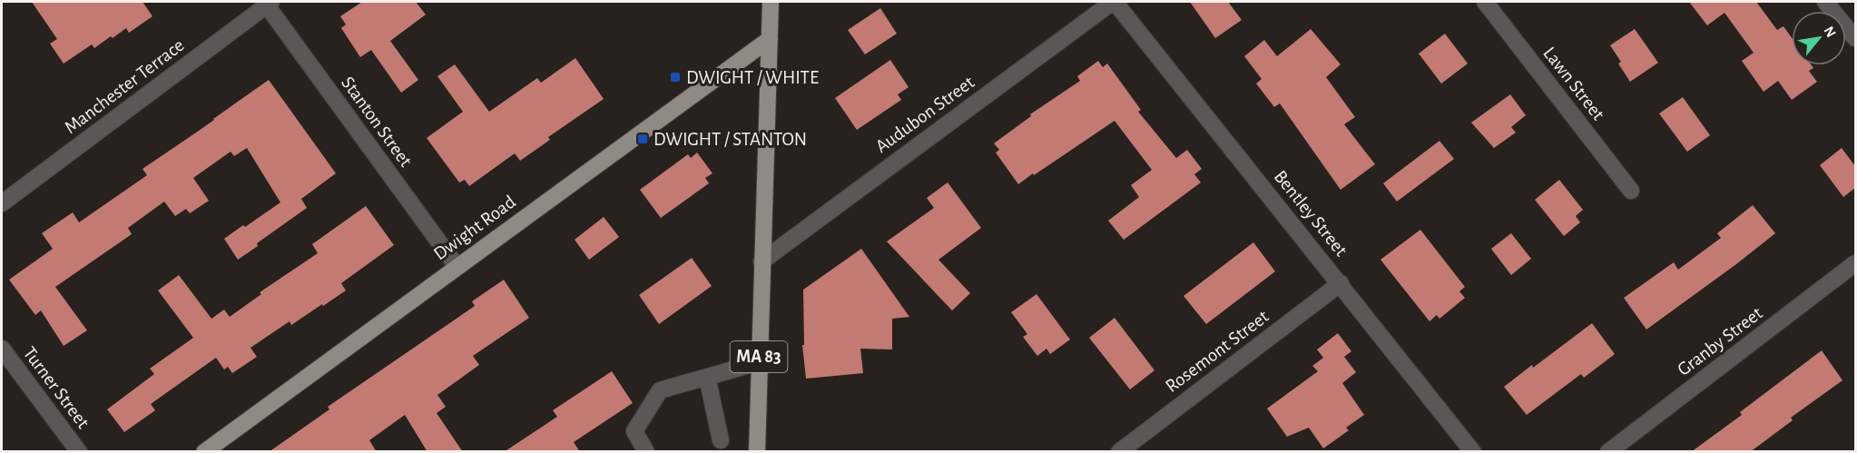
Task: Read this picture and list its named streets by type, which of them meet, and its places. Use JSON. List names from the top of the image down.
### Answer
{
  "streets": {
    "main road": ["Dwight Road", "MA 83"],
    "street": [
      "Lawn Street",
      "Manchester Terrace",
      "Audubon Street",
      "Stanton Street",
      "Bentley Street",
      "Granby Street",
      "Rosemont Street",
      "Turner Street"
    ]
  },
  "crossings": [
    ["Manchester Terrace", "Stanton Street"],
    ["Audubon Street", "Bentley Street"],
    ["Audubon Street", "MA 83"],
    ["Stanton Street", "Dwight Road"],
    ["Bentley Street", "Rosemont Street"],
    ["Dwight Road", "MA 83"]
  ],
  "places": {
    "transit": ["DWIGHT / WHITE", "DWIGHT / STANTON"]
  },
  "north": "top right"
}
